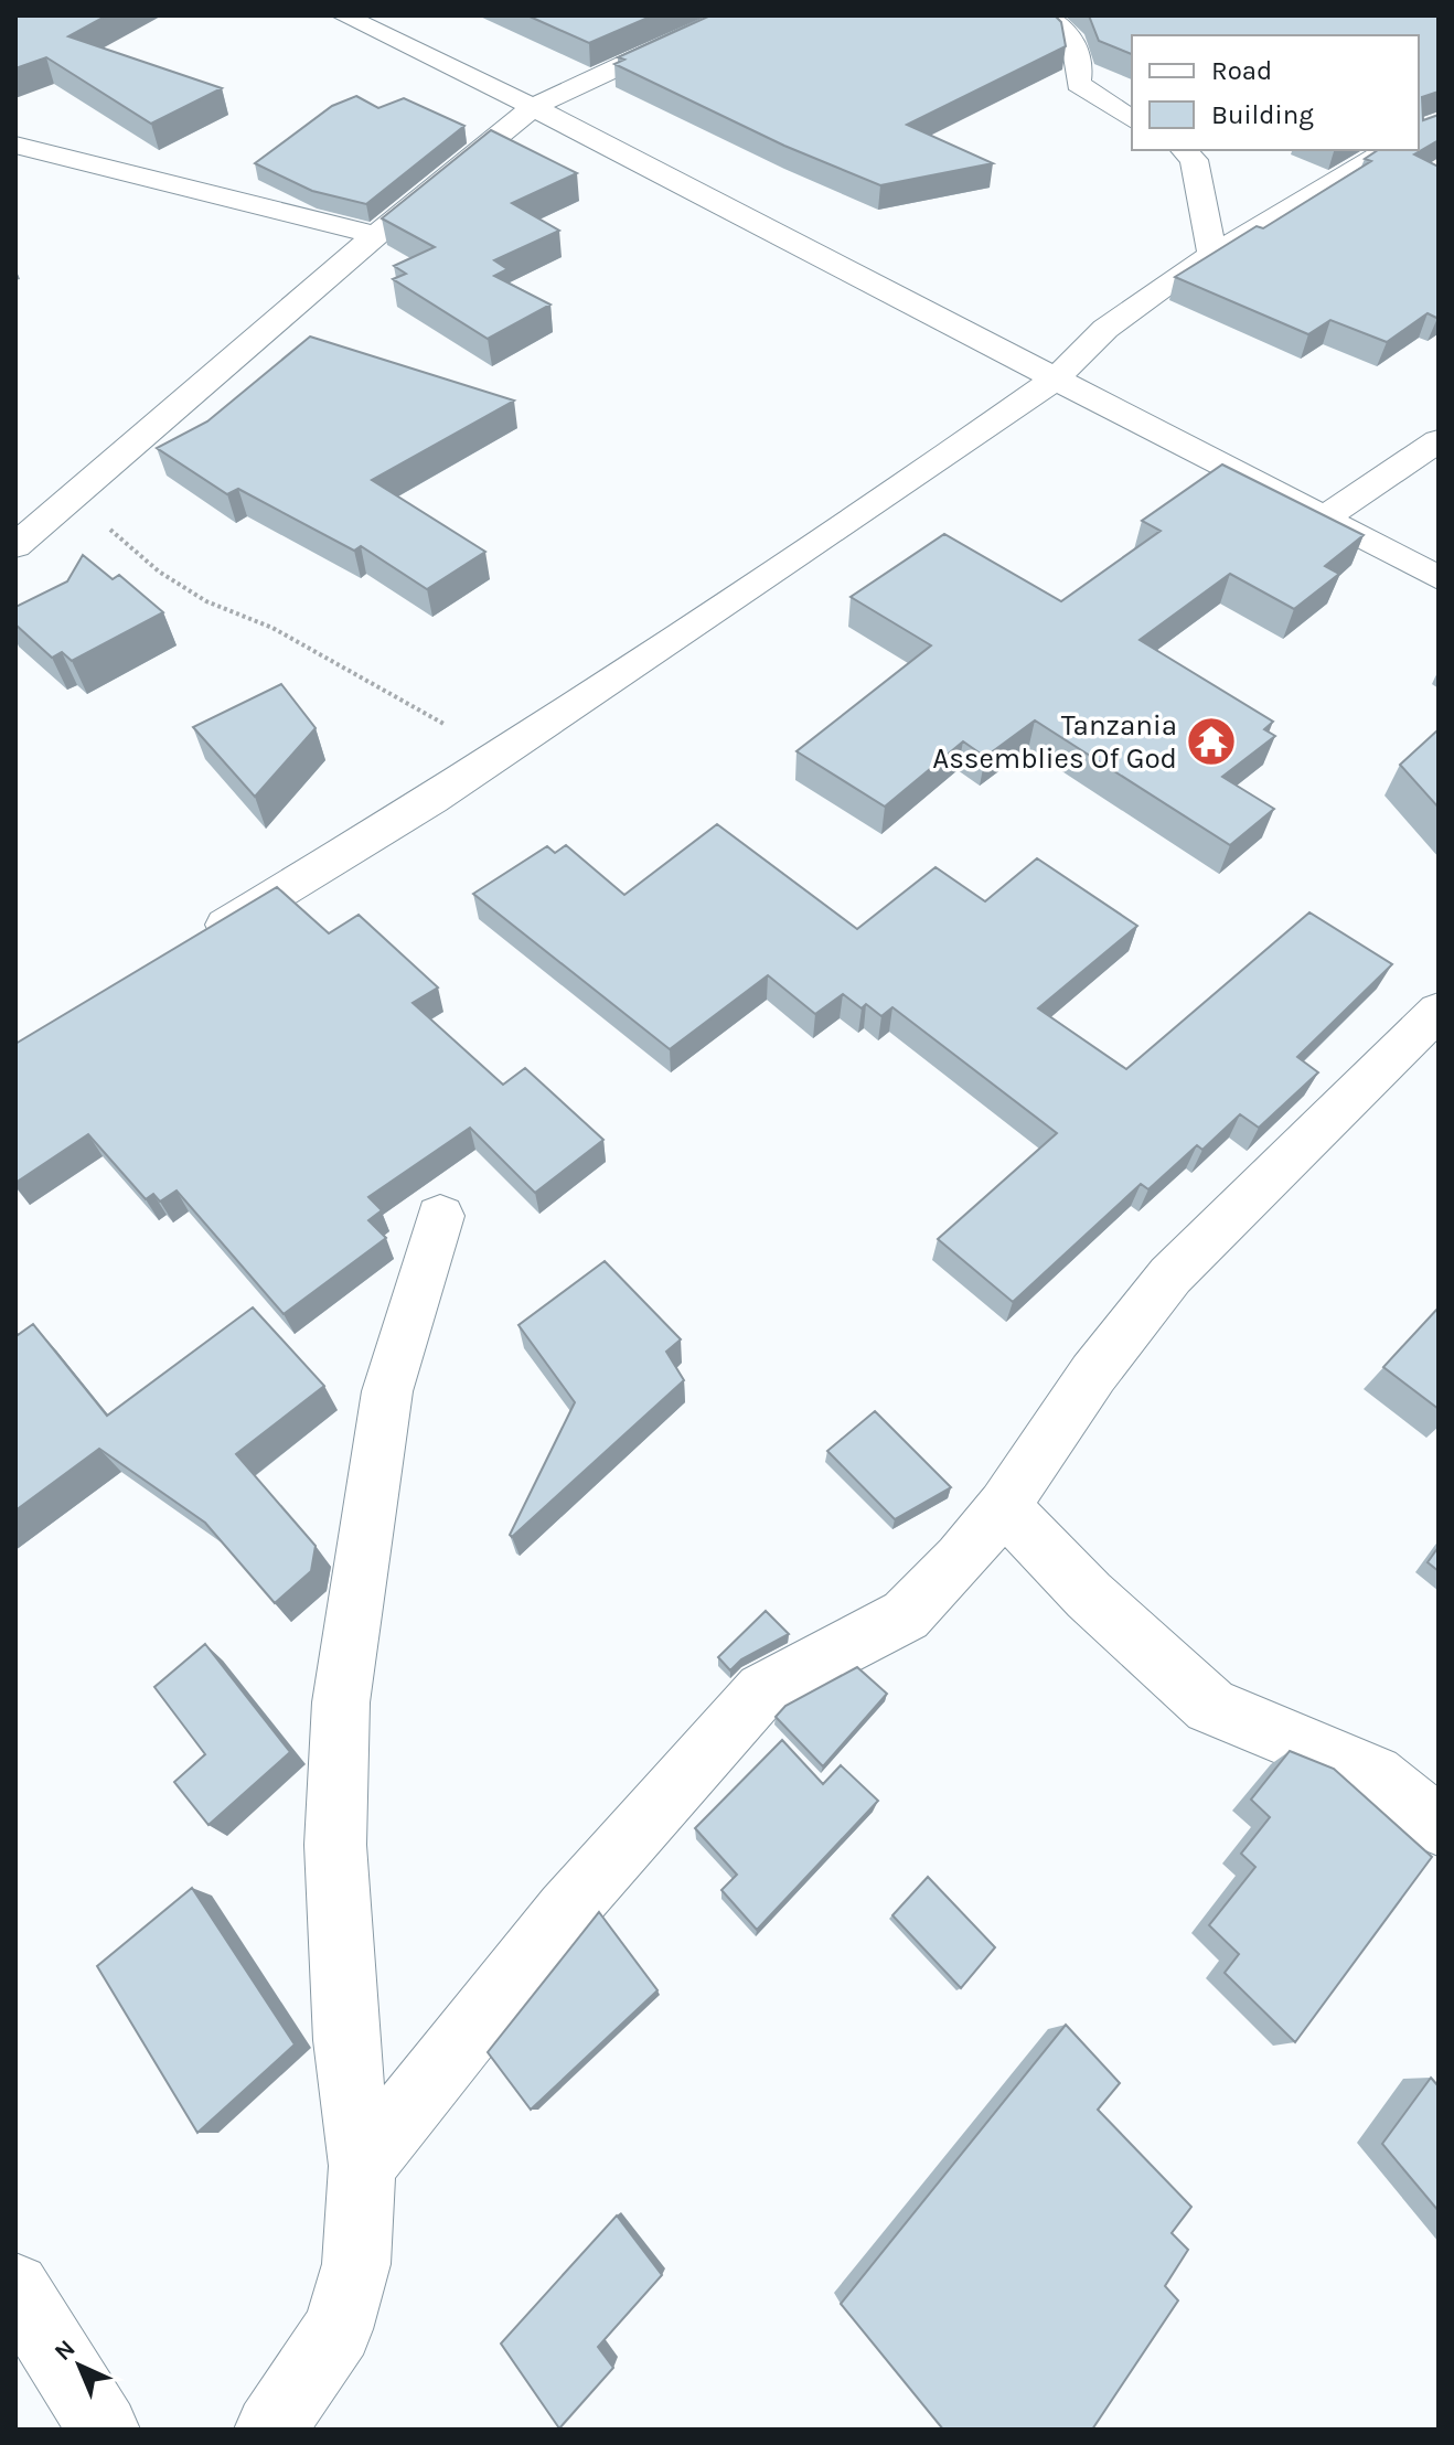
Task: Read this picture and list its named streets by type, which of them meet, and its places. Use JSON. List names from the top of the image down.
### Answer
{
  "places": {
    "temple": ["Tanzania Assemblies Of God"]
  },
  "legend": ["Road", "Building"],
  "north": "top left"
}
